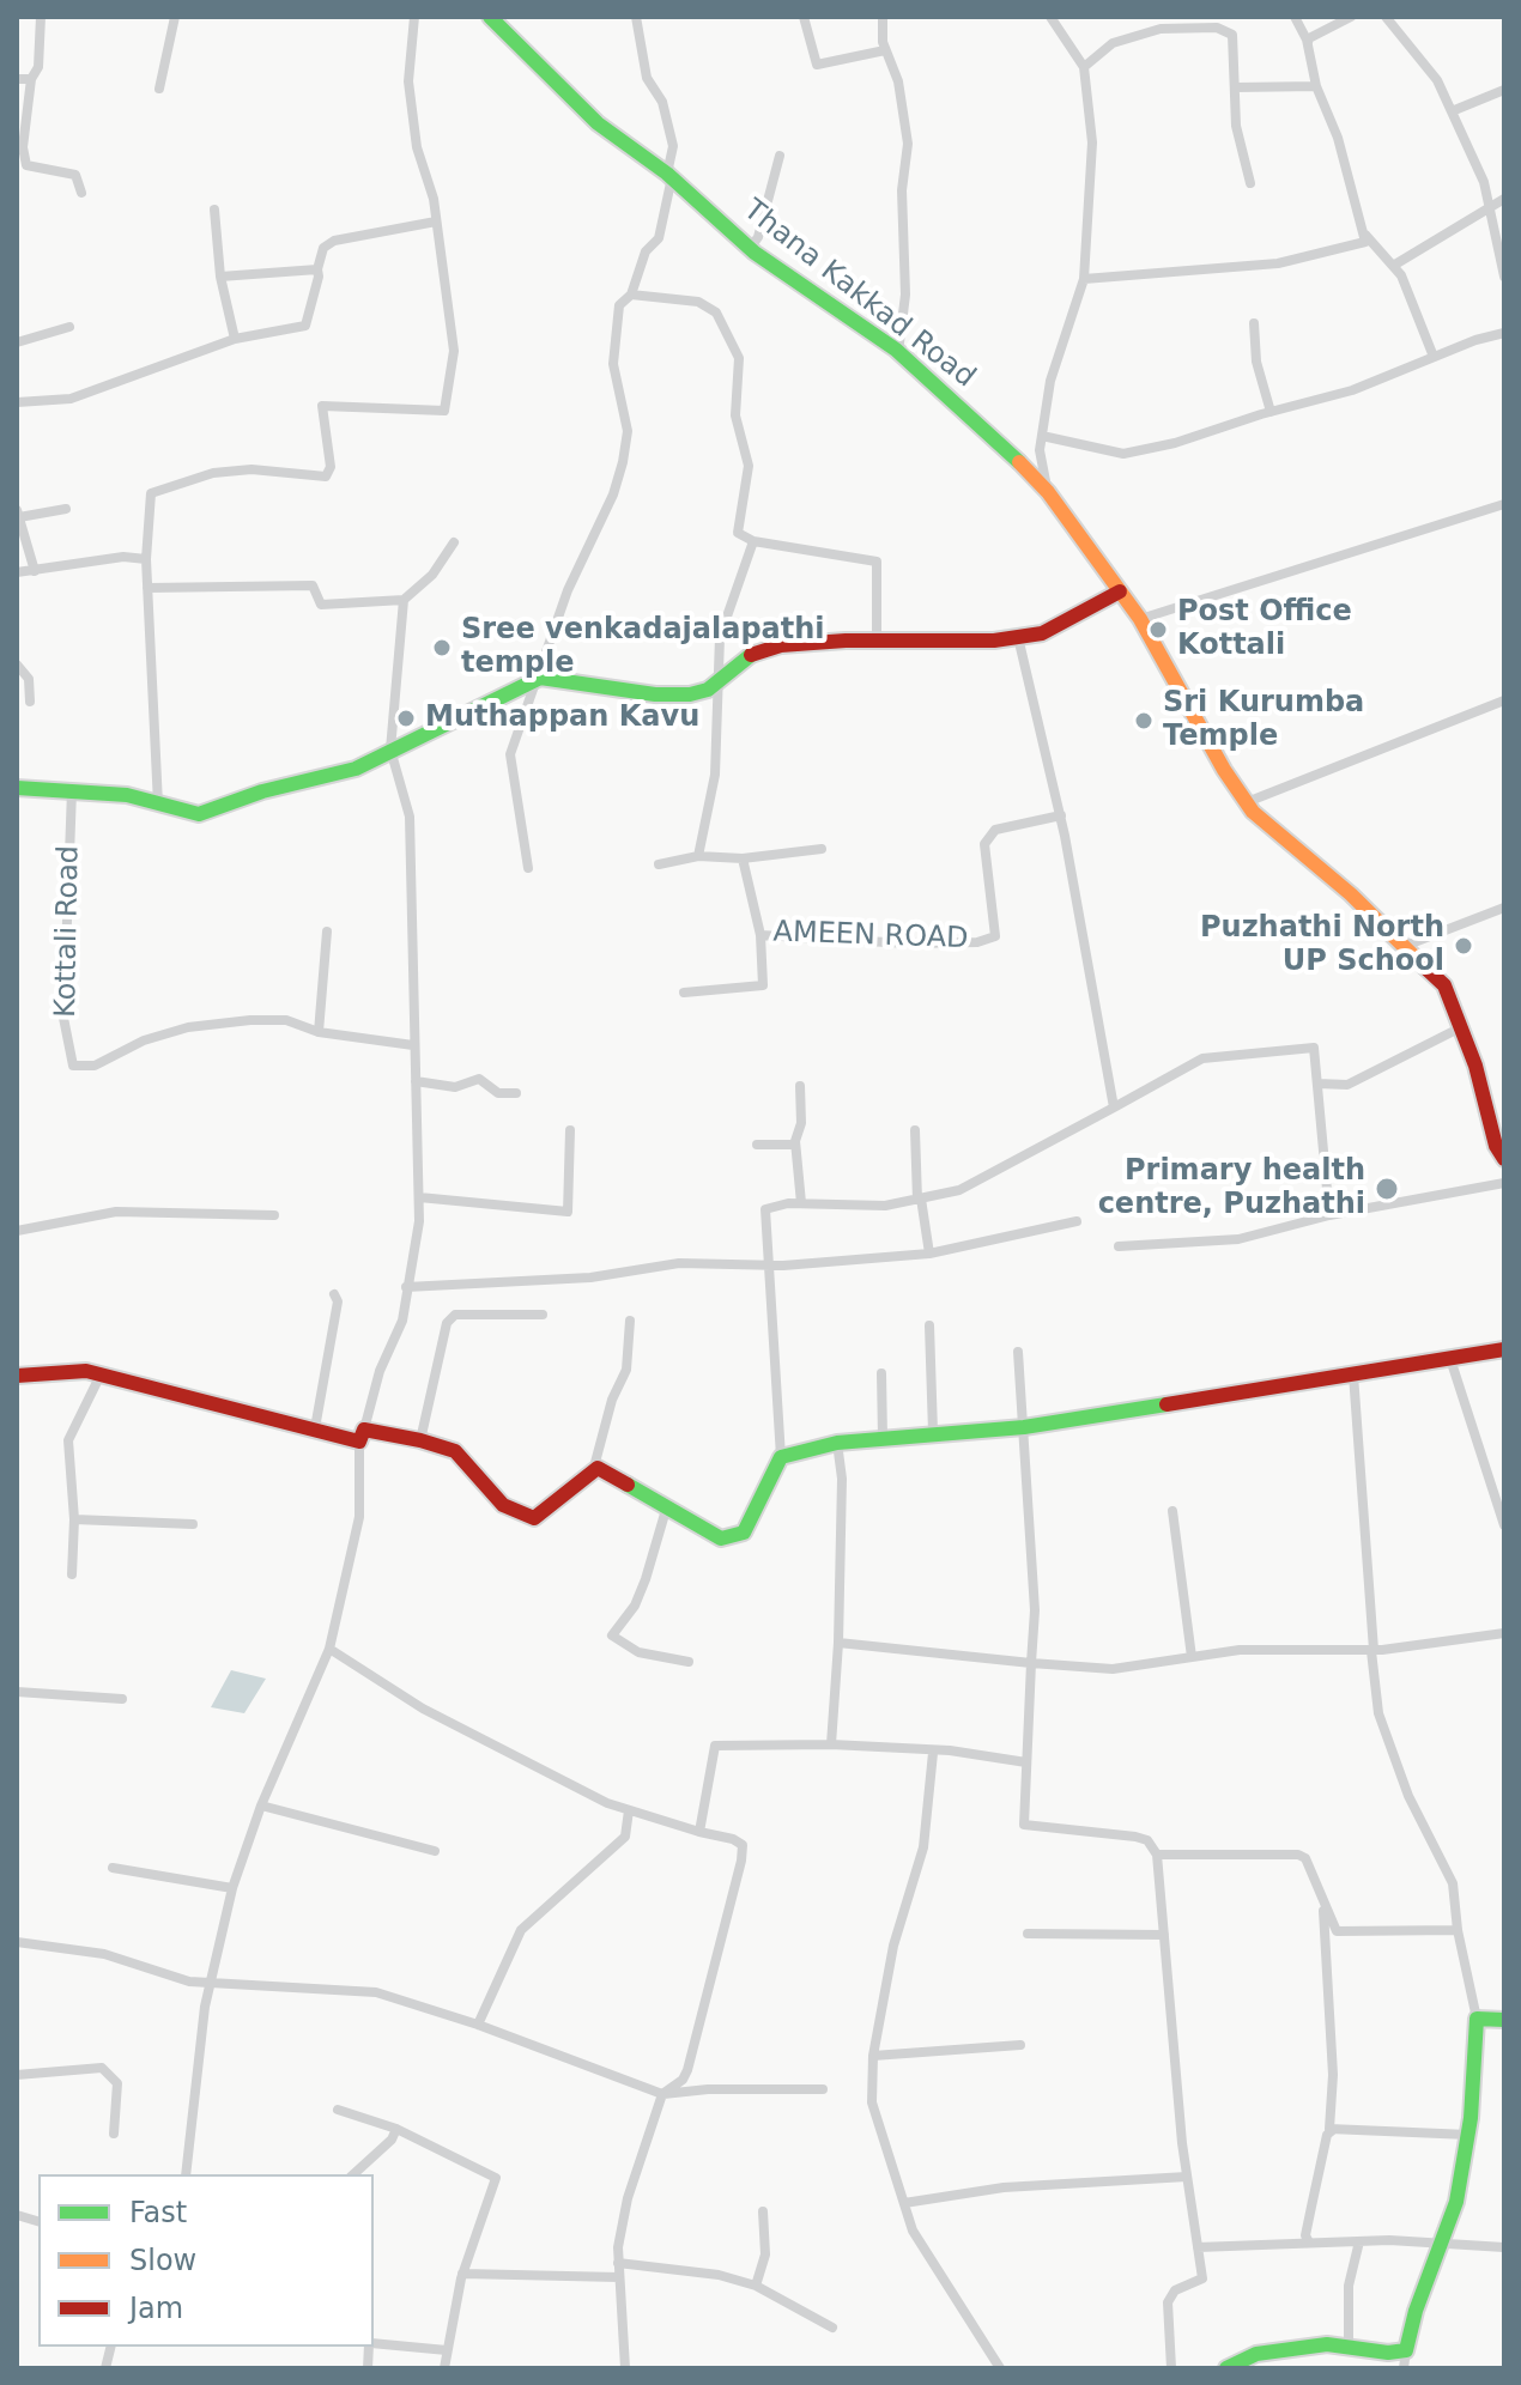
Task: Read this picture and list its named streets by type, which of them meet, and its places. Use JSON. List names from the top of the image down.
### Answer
{
  "streets": {
    "main road": ["Thana Kakkad Road"],
    "street": ["Kottali Road", "AMEEN ROAD"]
  },
  "places": [
    "Post Office Kottali",
    "Sree venkadajalapathi temple",
    "Muthappan Kavu",
    "Sri Kurumba Temple",
    "Puzhathi North UP School",
    "Primary health centre, Puzhathi"
  ],
  "legend": ["Fast", "Slow", "Jam"]
}
